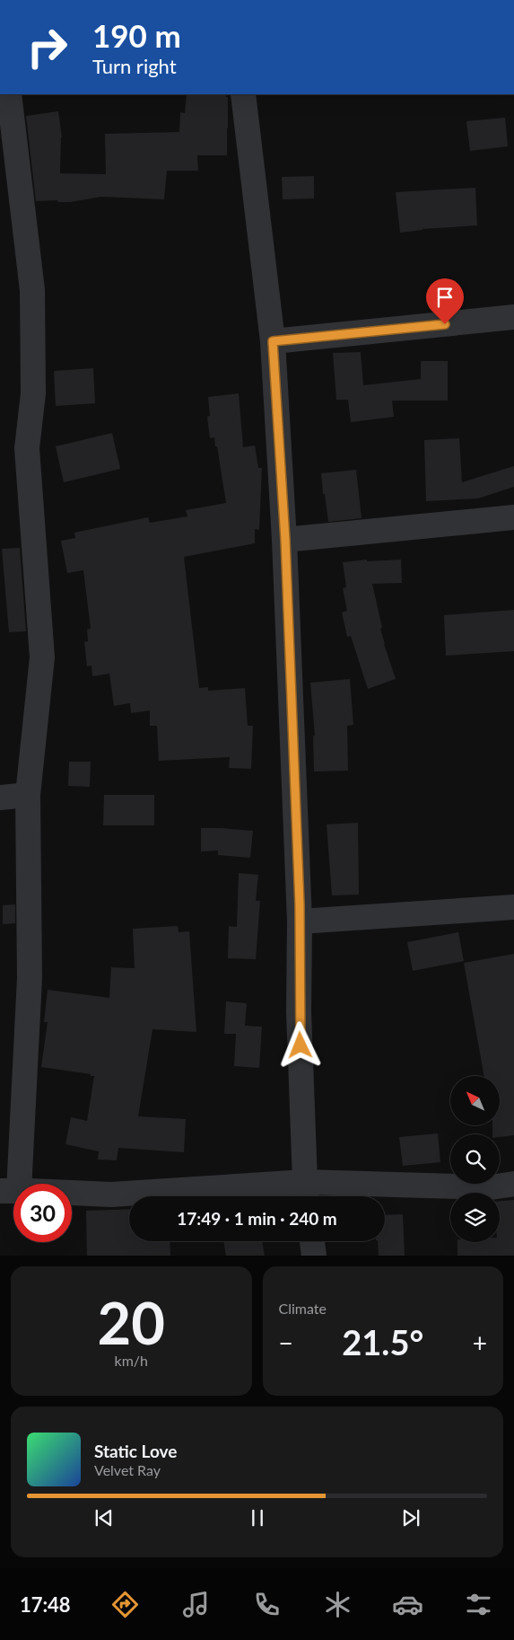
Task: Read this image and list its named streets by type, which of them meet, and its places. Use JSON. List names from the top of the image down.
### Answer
{
  "north": "top left",
  "page": {
    "turn": ["190 m", "Turn right"],
    "limit": "30",
    "trip": "17:49 · 1 min · 240 m",
    "tile": [
      ["20", "km/h"],
      "Climate"
    ],
    "heat": ["−", "21.5°", "+"],
    "song": ["Static Love", "Velvet Ray"],
    "tabs": "17:48"
  }
}
